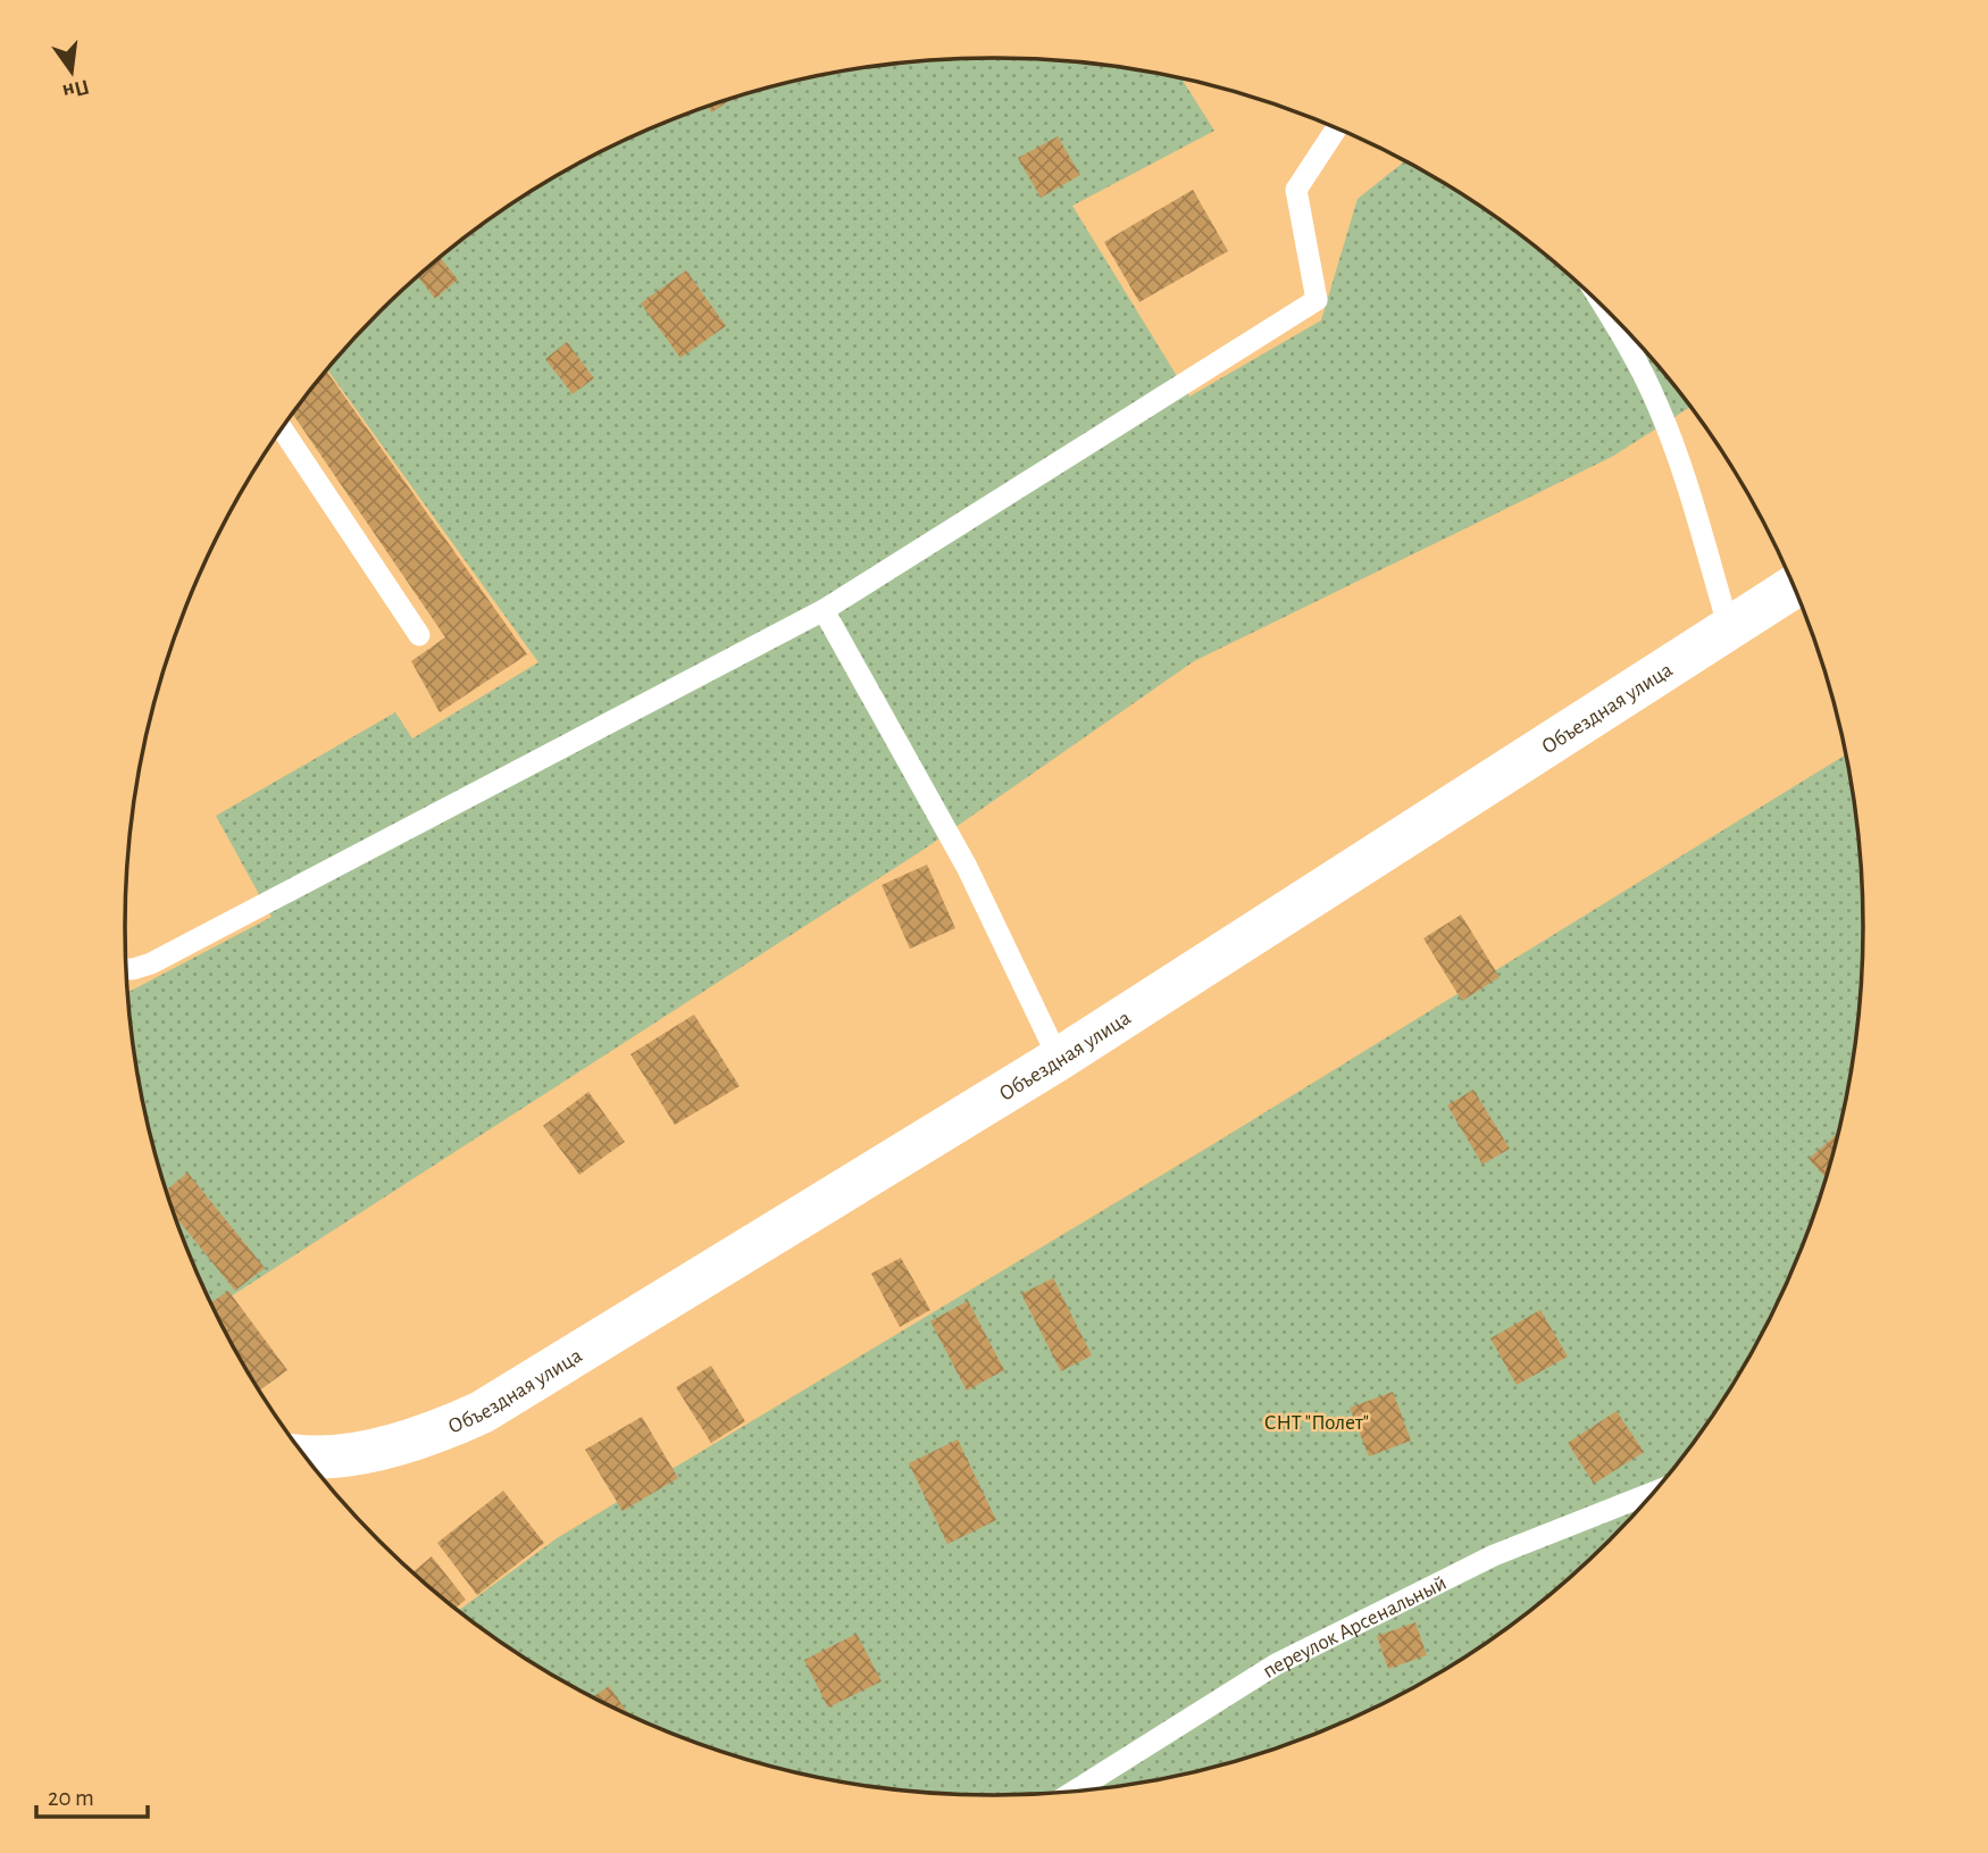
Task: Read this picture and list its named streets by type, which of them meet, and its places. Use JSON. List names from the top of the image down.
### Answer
{
  "streets": {
    "main road": ["Объездная улица"],
    "lane": ["переулок Арсенальный"]
  },
  "parks": ["СНТ \"Полет\""],
  "scale_bar": "20 m",
  "north": "bottom"
}
